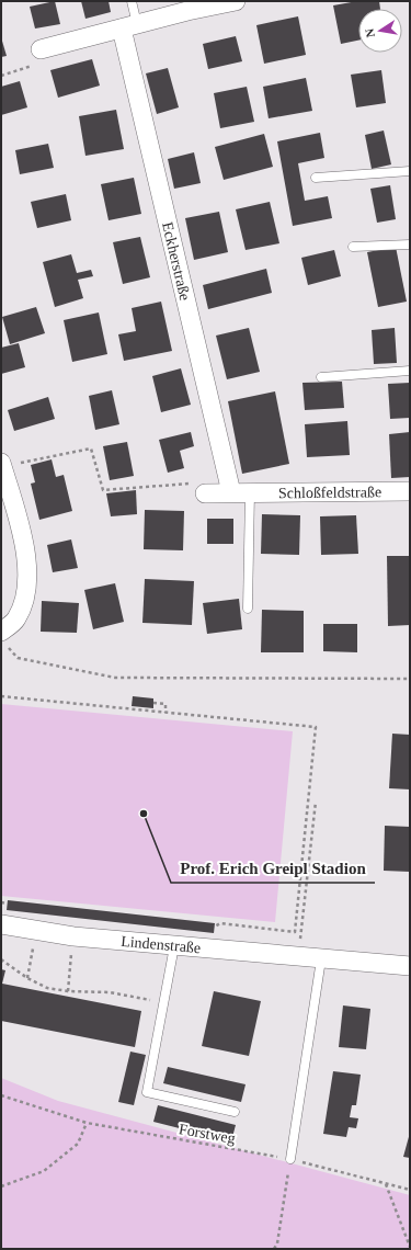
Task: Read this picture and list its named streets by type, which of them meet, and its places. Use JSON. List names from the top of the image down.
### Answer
{
  "streets": {
    "street": ["Eckherstraße", "Schloßfeldstraße", "Lindenstraße"],
    "path": ["Forstweg"]
  },
  "crossings": [
    ["Eckherstraße", "Schloßfeldstraße"]
  ],
  "places": ["Prof. Erich Greipl Stadion"],
  "north": "left"
}
